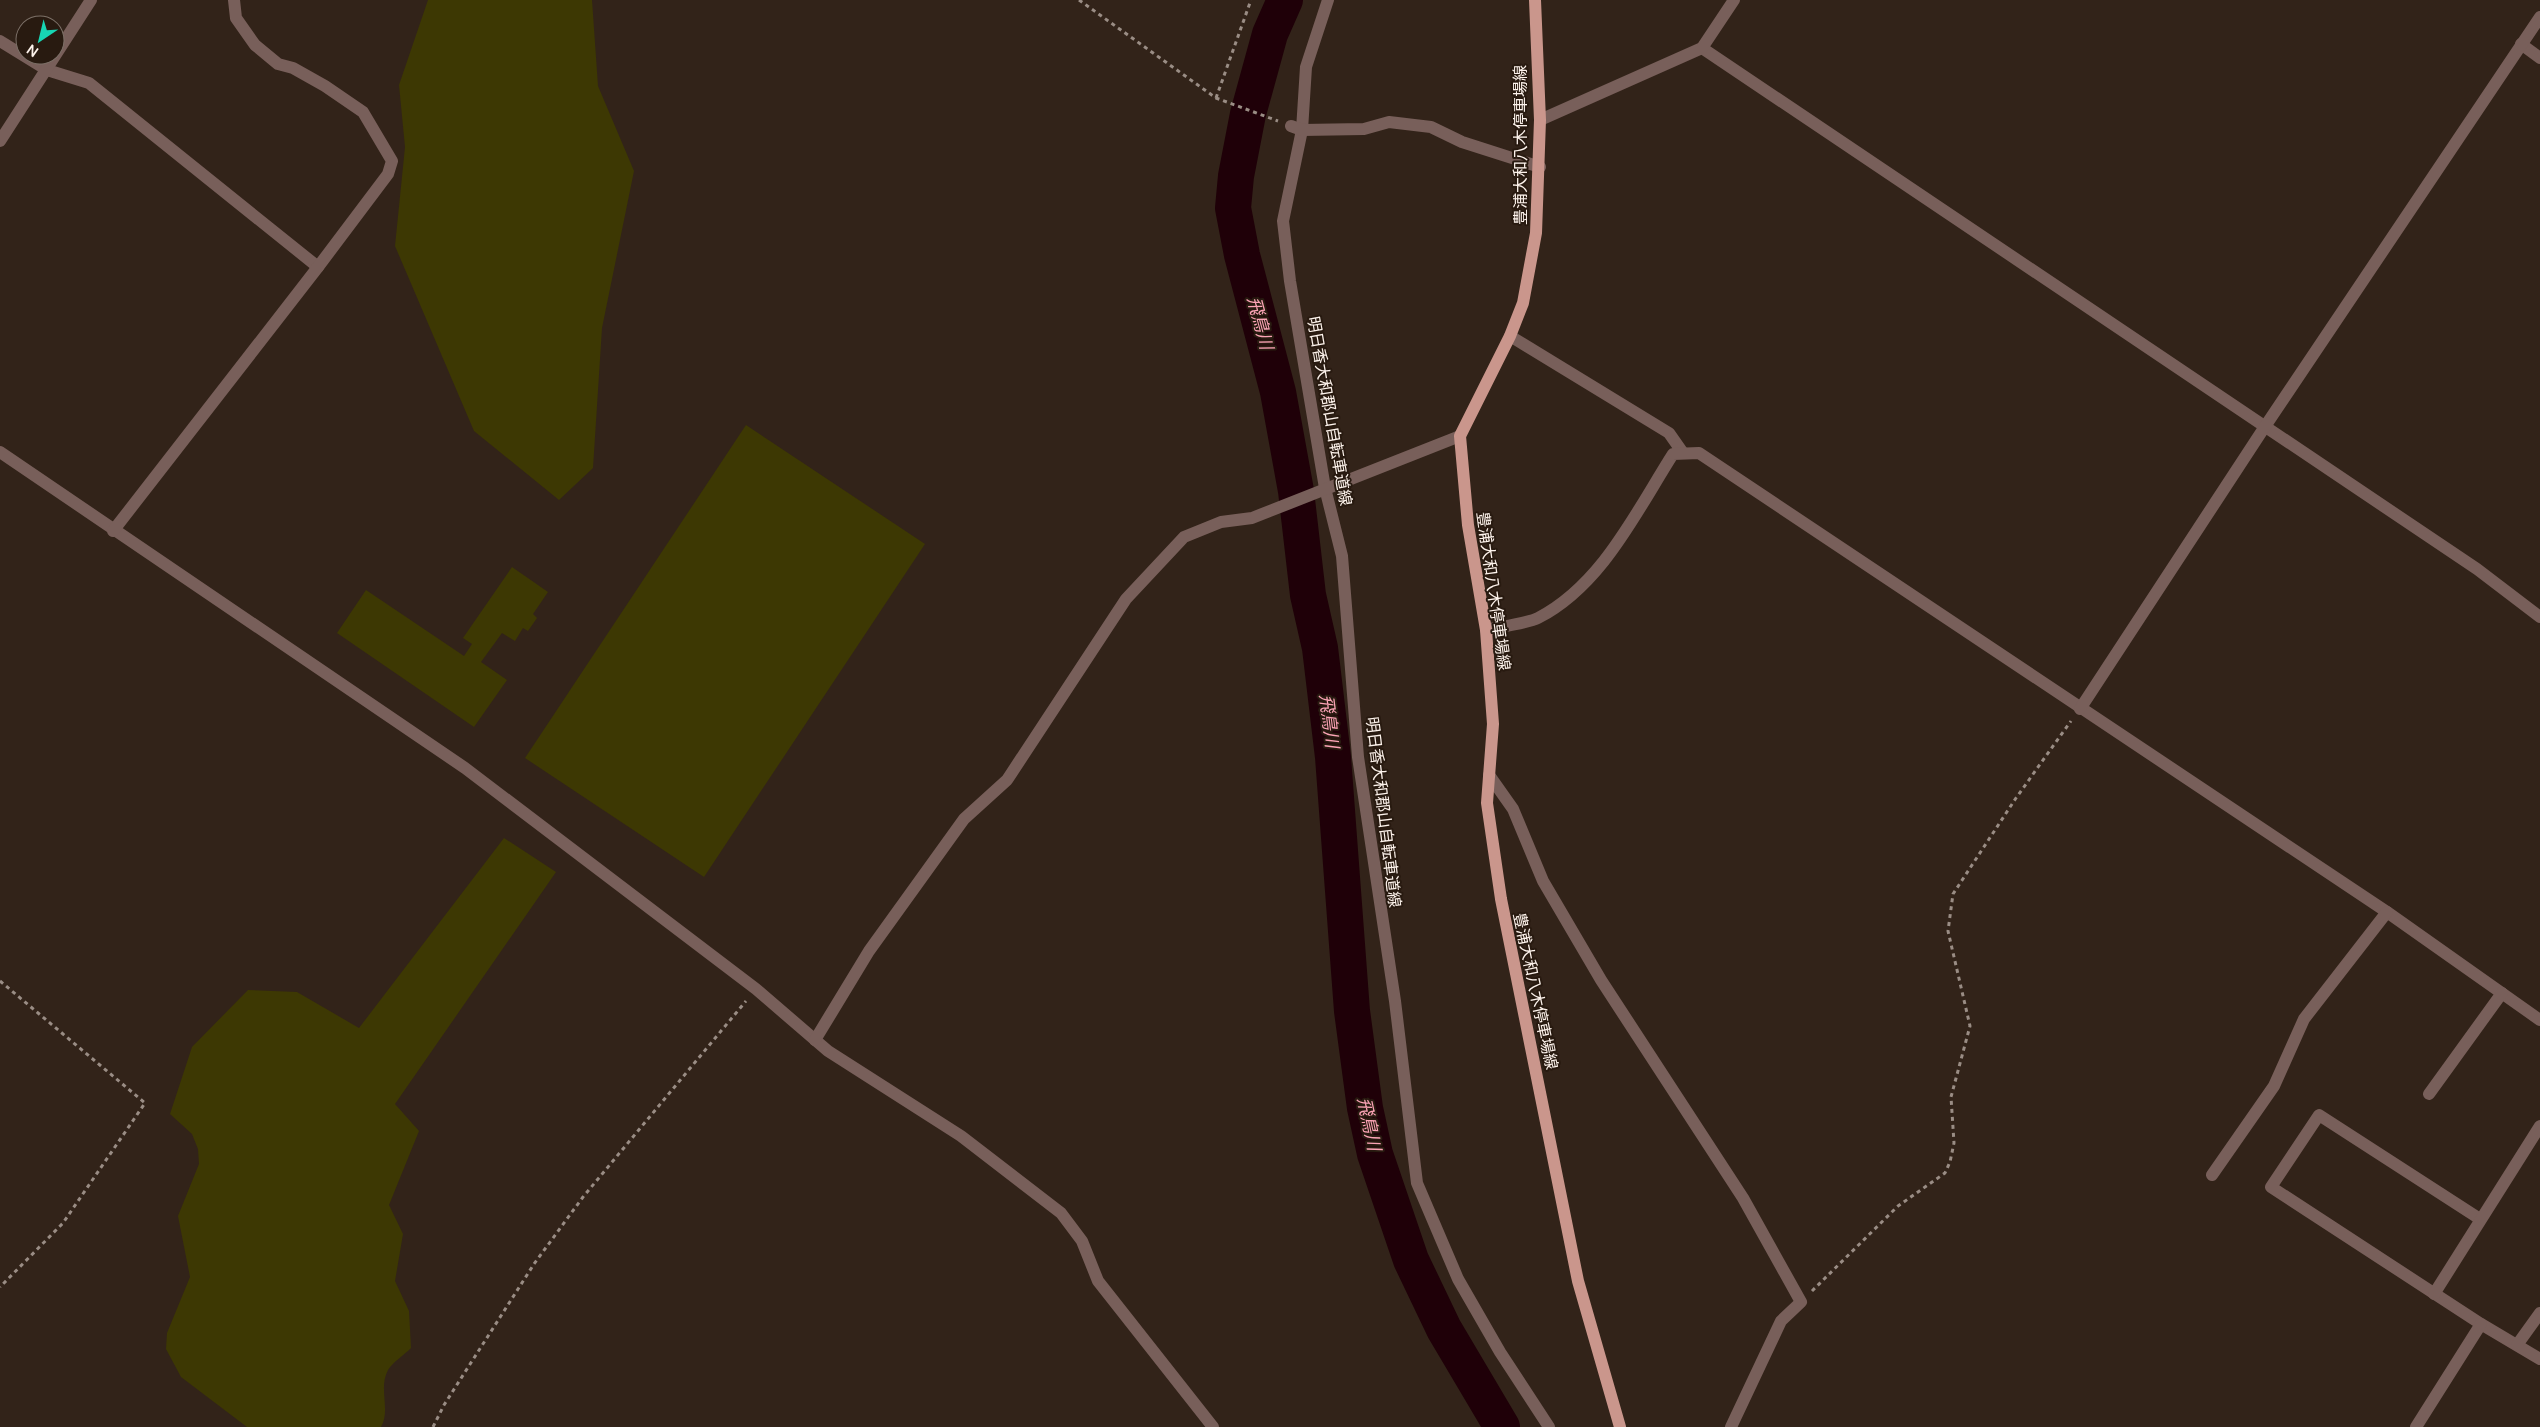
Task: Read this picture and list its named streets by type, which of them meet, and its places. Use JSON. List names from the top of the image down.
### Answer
{
  "streets": {
    "main road": ["豊浦大和八木停車場線"],
    "street": ["明日香大和郡山自転車道線"]
  },
  "water": ["飛鳥川"],
  "north": "bottom left"
}
